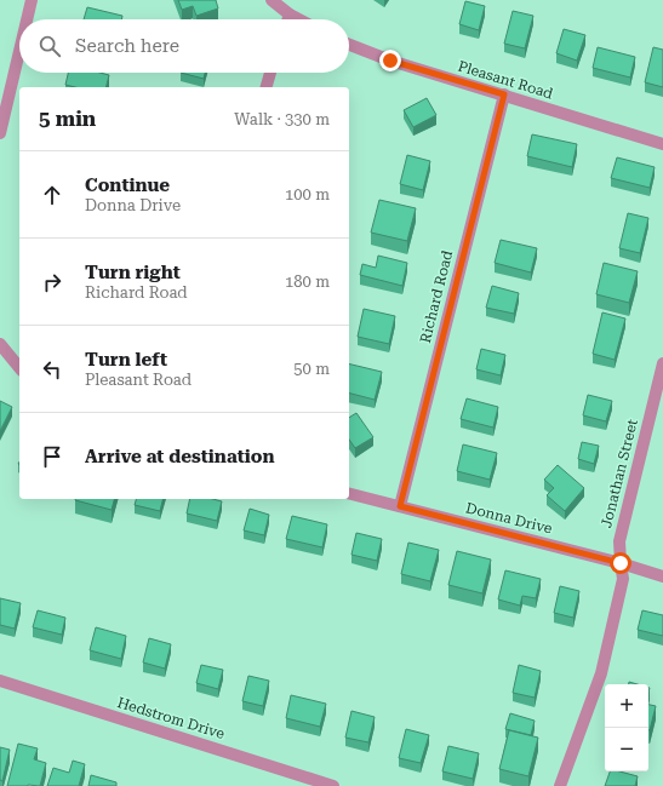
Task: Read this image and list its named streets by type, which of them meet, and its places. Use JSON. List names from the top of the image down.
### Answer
{
  "streets": {
    "street": [
      "Pleasant Road",
      "Richard Road",
      "Jonathan Street",
      "Donna Drive",
      "Hedstrom Drive"
    ]
  },
  "crossings": [
    ["Pleasant Road", "Richard Road"],
    ["Richard Road", "Donna Drive"],
    ["Jonathan Street", "Donna Drive"]
  ],
  "page": {
    "search": "Search here",
    "heading": ["5 min", "Walk · 330 m"],
    "list": [
      ["Continue", "Donna Drive", "100 m"],
      ["Turn right", "Richard Road", "180 m"],
      ["Turn left", "Pleasant Road", "50 m"],
      "Arrive at destination"
    ],
    "map_buttons": ["+", "−"]
  }
}
